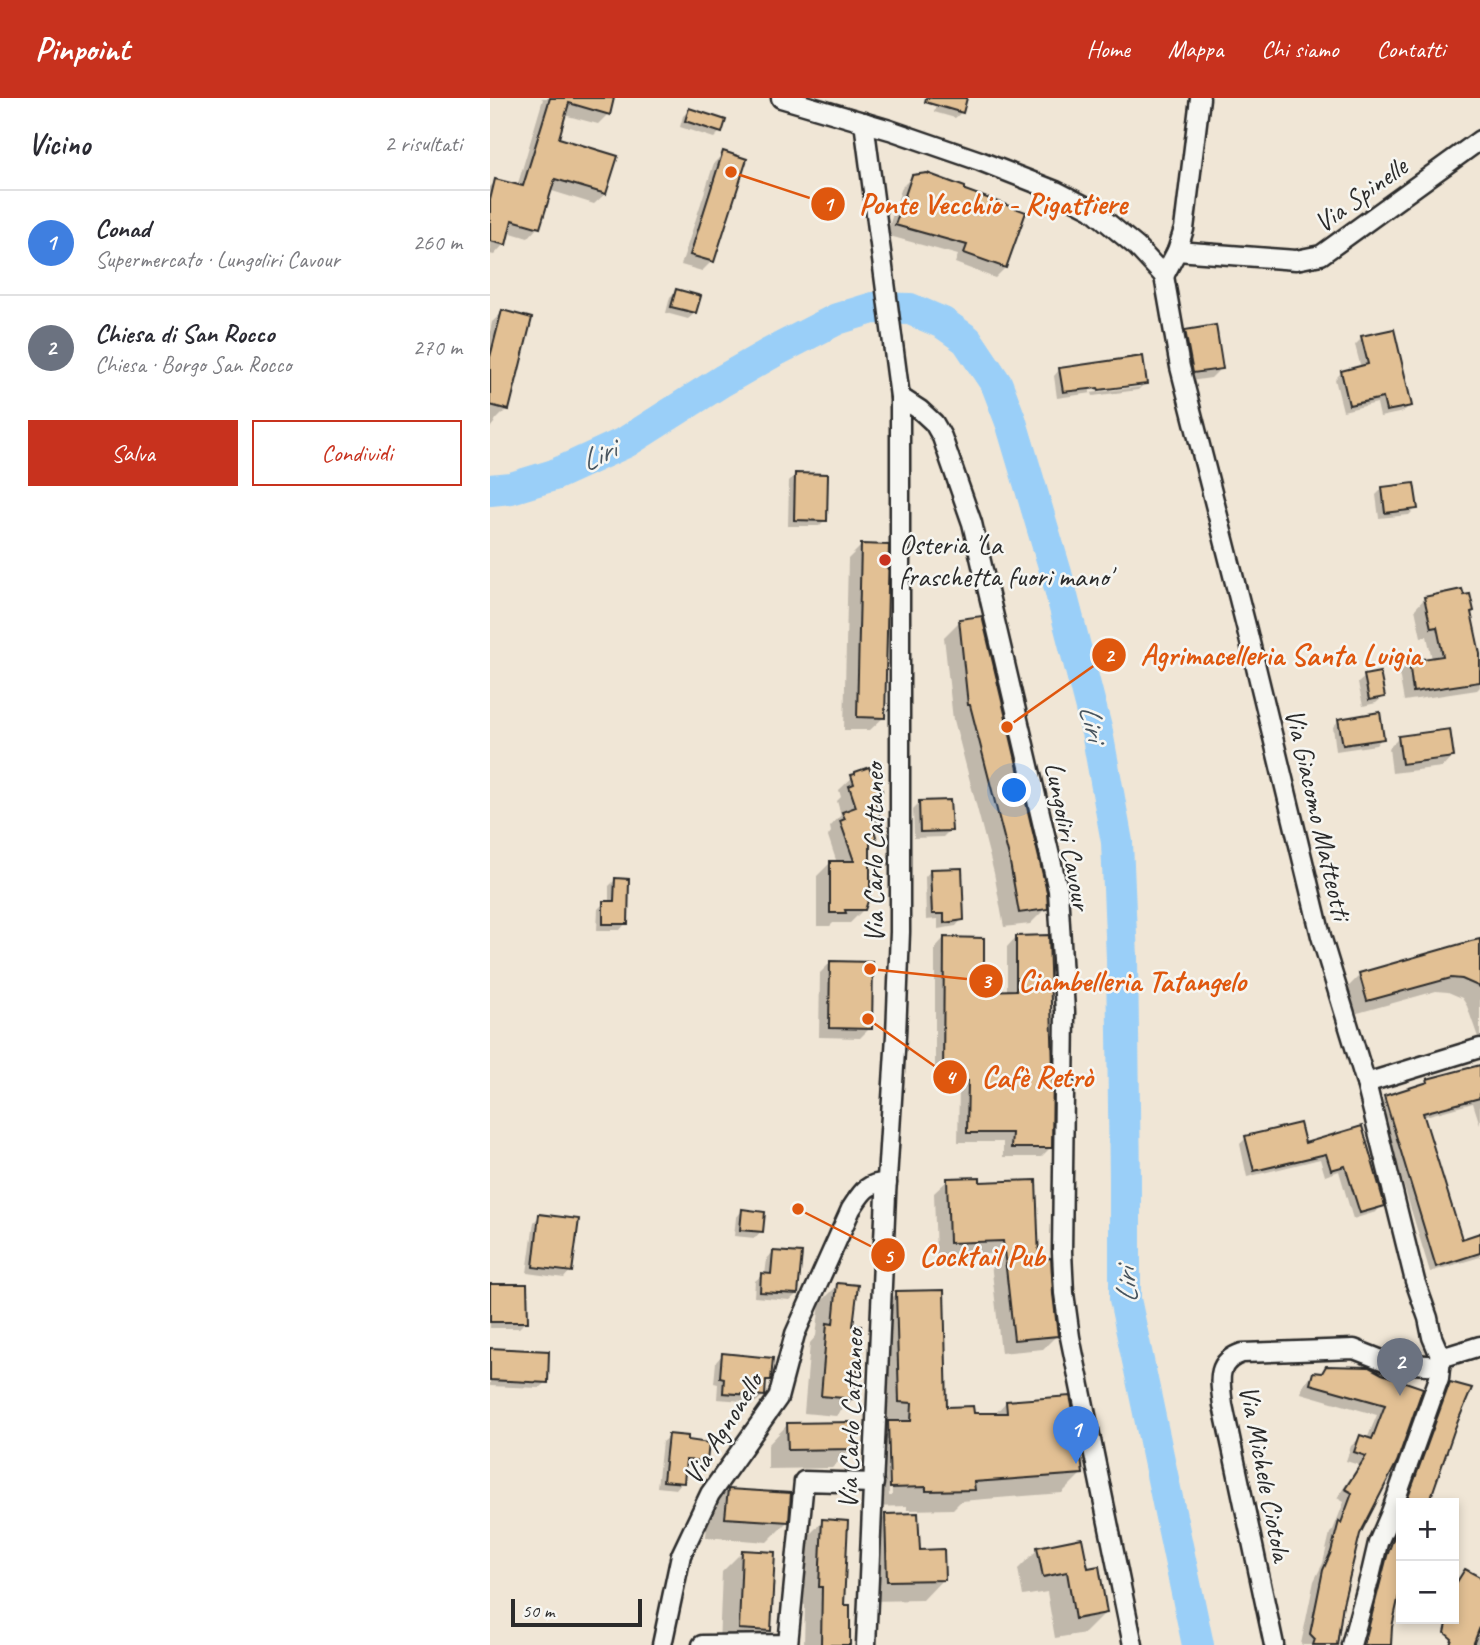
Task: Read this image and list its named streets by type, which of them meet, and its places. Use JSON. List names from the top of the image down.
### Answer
{
  "streets": {
    "street": [
      "Via Spinelle",
      "Via Giacomo Matteotti",
      "Lungoliri Cavour",
      "Via Carlo Cattaneo",
      "Via Agnonello",
      "Via Michele Ciotola"
    ]
  },
  "crossings": [
    ["Via Giacomo Matteotti", "Via Michele Ciotola"],
    ["Lungoliri Cavour", "Via Carlo Cattaneo"],
    ["Via Carlo Cattaneo", "Via Agnonello"]
  ],
  "water": ["Liri"],
  "places": [
    "Ponte Vecchio - Rigattiere",
    "Osteria 'La fraschetta fuori mano'",
    "Agrimacelleria Santa Luigia",
    "Ciambelleria Tatangelo",
    "Cafè Retrò",
    "Cocktail Pub"
  ],
  "scale_bar": "50 m",
  "page": {
    "header": "Pinpoint",
    "nav": [
      "Home",
      "Mappa",
      "Chi siamo",
      "Contatti"
    ],
    "heading": ["Vicino", "2 risultati"],
    "list": [
      {
        "mark": "1",
        "name": "Conad",
        "note": "Supermercato · Lungoliri Cavour",
        "value": "260 m"
      },
      {
        "mark": "2",
        "name": "Chiesa di San Rocco",
        "note": "Chiesa · Borgo San Rocco",
        "value": "270 m"
      }
    ],
    "buttons": ["Salva", "Condividi"],
    "pins": ["2", "1"],
    "map_buttons": ["+", "−"],
    "scale": "50 m"
  }
}
